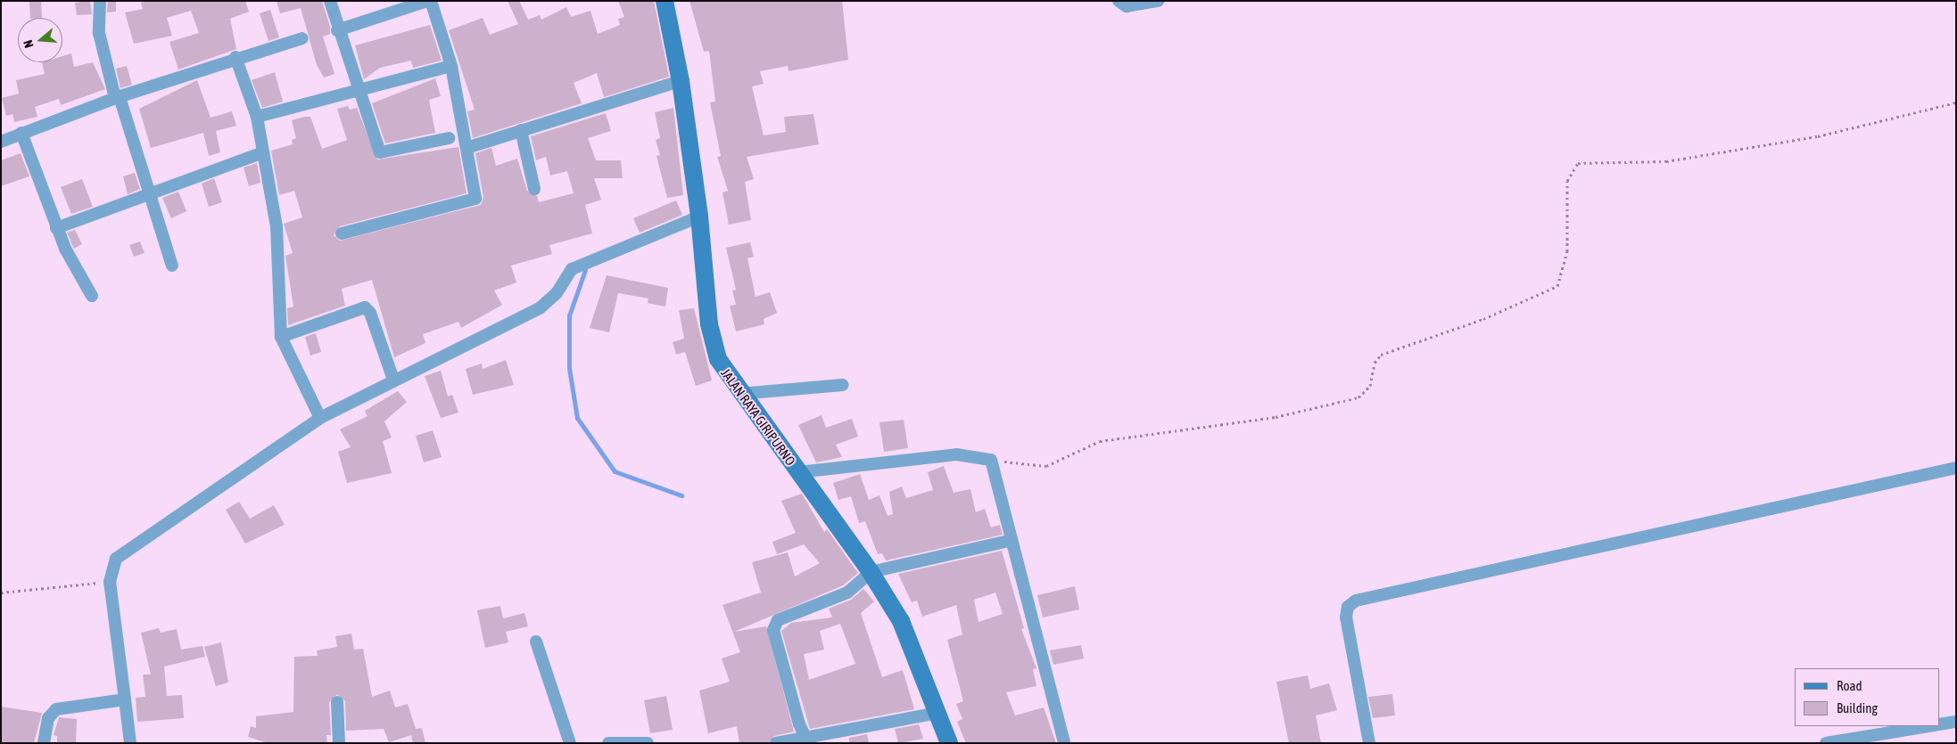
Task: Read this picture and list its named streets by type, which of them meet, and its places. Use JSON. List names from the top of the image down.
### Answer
{
  "streets": {
    "main road": ["JALAN RAYA GIRIPURNO"]
  },
  "legend": ["Road", "Building"],
  "north": "left"
}
